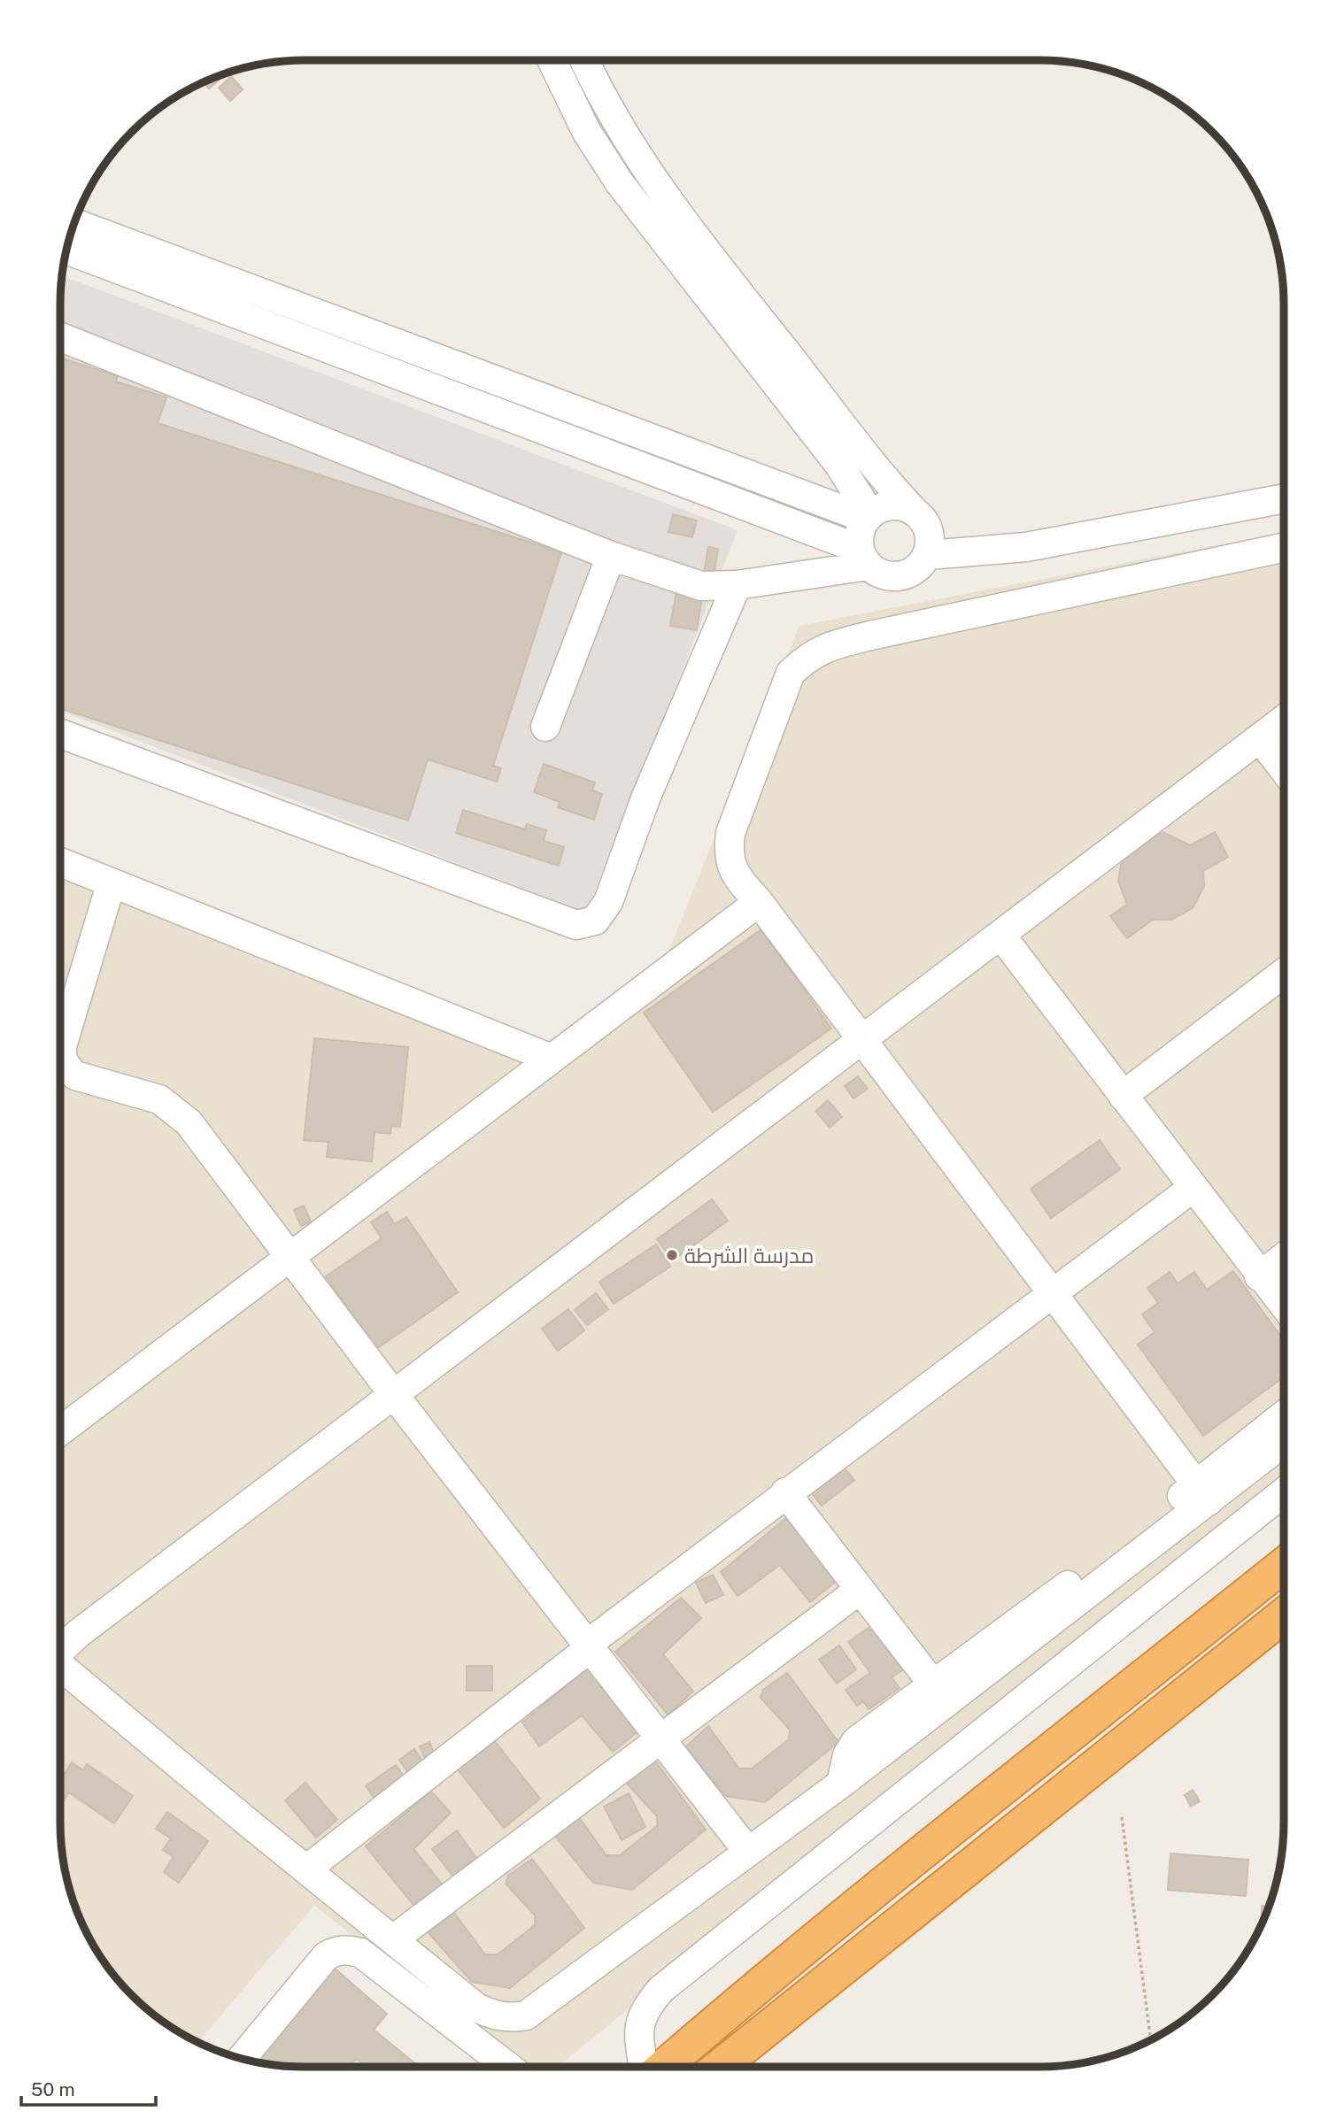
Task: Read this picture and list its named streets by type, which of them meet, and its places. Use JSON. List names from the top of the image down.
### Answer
{
  "places": ["مدرسة الشرطة"],
  "scale_bar": "50 m"
}
